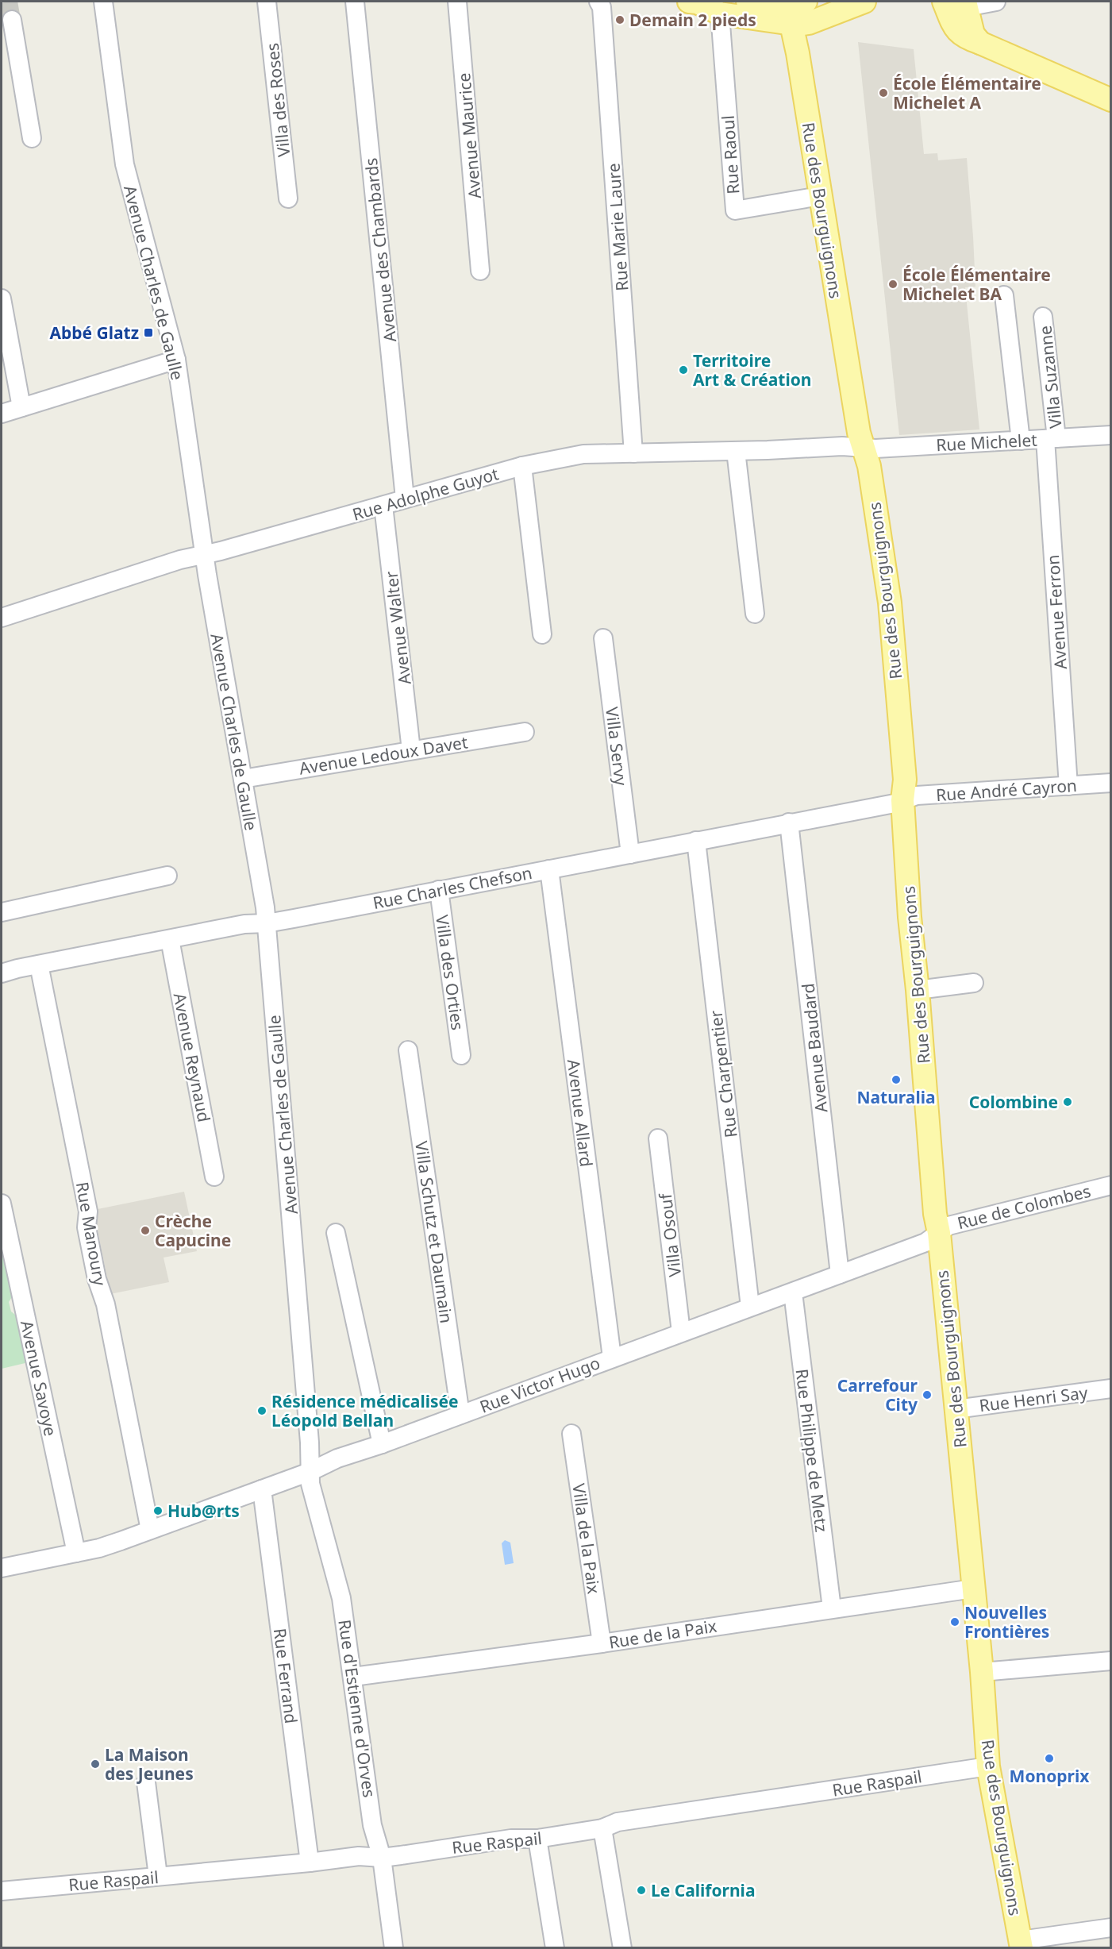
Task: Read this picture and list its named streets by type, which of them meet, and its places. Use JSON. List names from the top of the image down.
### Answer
{
  "streets": {
    "main road": ["Rue des Bourguignons"],
    "street": [
      "Villa des Roses",
      "Avenue Maurice",
      "Rue Raoul",
      "Rue Marie Laure",
      "Avenue des Chambards",
      "Avenue Charles de Gaulle",
      "Villa Suzanne",
      "Rue Michelet",
      "Rue Adolphe Guyot",
      "Avenue Ferron",
      "Avenue Walter",
      "Villa Servy",
      "Avenue Ledoux Davet",
      "Rue André Cayron",
      "Rue Charles Chefson",
      "Villa des Orties",
      "Avenue Baudard",
      "Avenue Reynaud",
      "Rue Charpentier",
      "Avenue Allard",
      "Rue de Colombes",
      "Villa Schutz et Daumain",
      "Rue Manoury",
      "Villa Osouf",
      "Avenue Savoye",
      "Rue Victor Hugo",
      "Rue Henri Say",
      "Rue Philippe de Metz",
      "Villa de la Paix",
      "Rue de la Paix",
      "Rue Ferrand",
      "Rue d'Estienne d'Orves",
      "Rue Raspail"
    ]
  },
  "crossings": [
    ["Rue Raoul", "Rue des Bourguignons"],
    ["Rue des Bourguignons", "Rue Michelet"],
    ["Rue des Bourguignons", "Rue Adolphe Guyot"],
    ["Rue des Bourguignons", "Rue André Cayron"],
    ["Rue des Bourguignons", "Rue Charles Chefson"],
    ["Rue des Bourguignons", "Rue de Colombes"],
    ["Rue des Bourguignons", "Rue Victor Hugo"],
    ["Rue des Bourguignons", "Rue Henri Say"],
    ["Rue des Bourguignons", "Rue de la Paix"],
    ["Rue des Bourguignons", "Rue Raspail"],
    ["Rue Marie Laure", "Rue Adolphe Guyot"],
    ["Avenue des Chambards", "Rue Adolphe Guyot"],
    ["Avenue Charles de Gaulle", "Rue Adolphe Guyot"],
    ["Avenue Charles de Gaulle", "Avenue Ledoux Davet"],
    ["Avenue Charles de Gaulle", "Rue Charles Chefson"],
    ["Avenue Charles de Gaulle", "Rue Victor Hugo"],
    ["Avenue Charles de Gaulle", "Rue d'Estienne d'Orves"],
    ["Villa Suzanne", "Rue Michelet"],
    ["Villa Suzanne", "Avenue Ferron"],
    ["Rue Michelet", "Rue Adolphe Guyot"],
    ["Rue Michelet", "Avenue Ferron"],
    ["Rue Adolphe Guyot", "Avenue Walter"],
    ["Avenue Ferron", "Rue André Cayron"],
    ["Avenue Walter", "Avenue Ledoux Davet"],
    ["Villa Servy", "Rue Charles Chefson"],
    ["Rue André Cayron", "Rue Charles Chefson"],
    ["Rue Charles Chefson", "Villa des Orties"],
    ["Rue Charles Chefson", "Avenue Baudard"],
    ["Rue Charles Chefson", "Avenue Reynaud"],
    ["Rue Charles Chefson", "Rue Charpentier"],
    ["Rue Charles Chefson", "Avenue Allard"],
    ["Rue Charles Chefson", "Rue Manoury"],
    ["Avenue Baudard", "Rue Victor Hugo"],
    ["Rue Charpentier", "Rue Victor Hugo"],
    ["Avenue Allard", "Rue Victor Hugo"],
    ["Rue de Colombes", "Rue Victor Hugo"],
    ["Villa Schutz et Daumain", "Rue Victor Hugo"],
    ["Rue Manoury", "Rue Victor Hugo"],
    ["Villa Osouf", "Rue Victor Hugo"],
    ["Avenue Savoye", "Rue Victor Hugo"],
    ["Rue Victor Hugo", "Rue Philippe de Metz"],
    ["Rue Victor Hugo", "Rue Ferrand"],
    ["Rue Victor Hugo", "Rue d'Estienne d'Orves"],
    ["Rue Philippe de Metz", "Rue de la Paix"],
    ["Villa de la Paix", "Rue de la Paix"],
    ["Rue de la Paix", "Rue d'Estienne d'Orves"],
    ["Rue Ferrand", "Rue Raspail"],
    ["Rue d'Estienne d'Orves", "Rue Raspail"]
  ],
  "places": {
    "other": [
      "Demain 2 pieds",
      "École Élémentaire Michelet A",
      "École Élémentaire Michelet BA",
      "Territoire Art & Création",
      "Naturalia",
      "Colombine",
      "Crèche Capucine",
      "Carrefour City",
      "Résidence médicalisée Léopold Bellan",
      "Hub@rts",
      "Nouvelles Frontières",
      "Monoprix",
      "La Maison des Jeunes",
      "Le California"
    ],
    "transit": ["Abbé Glatz"]
  }
}
